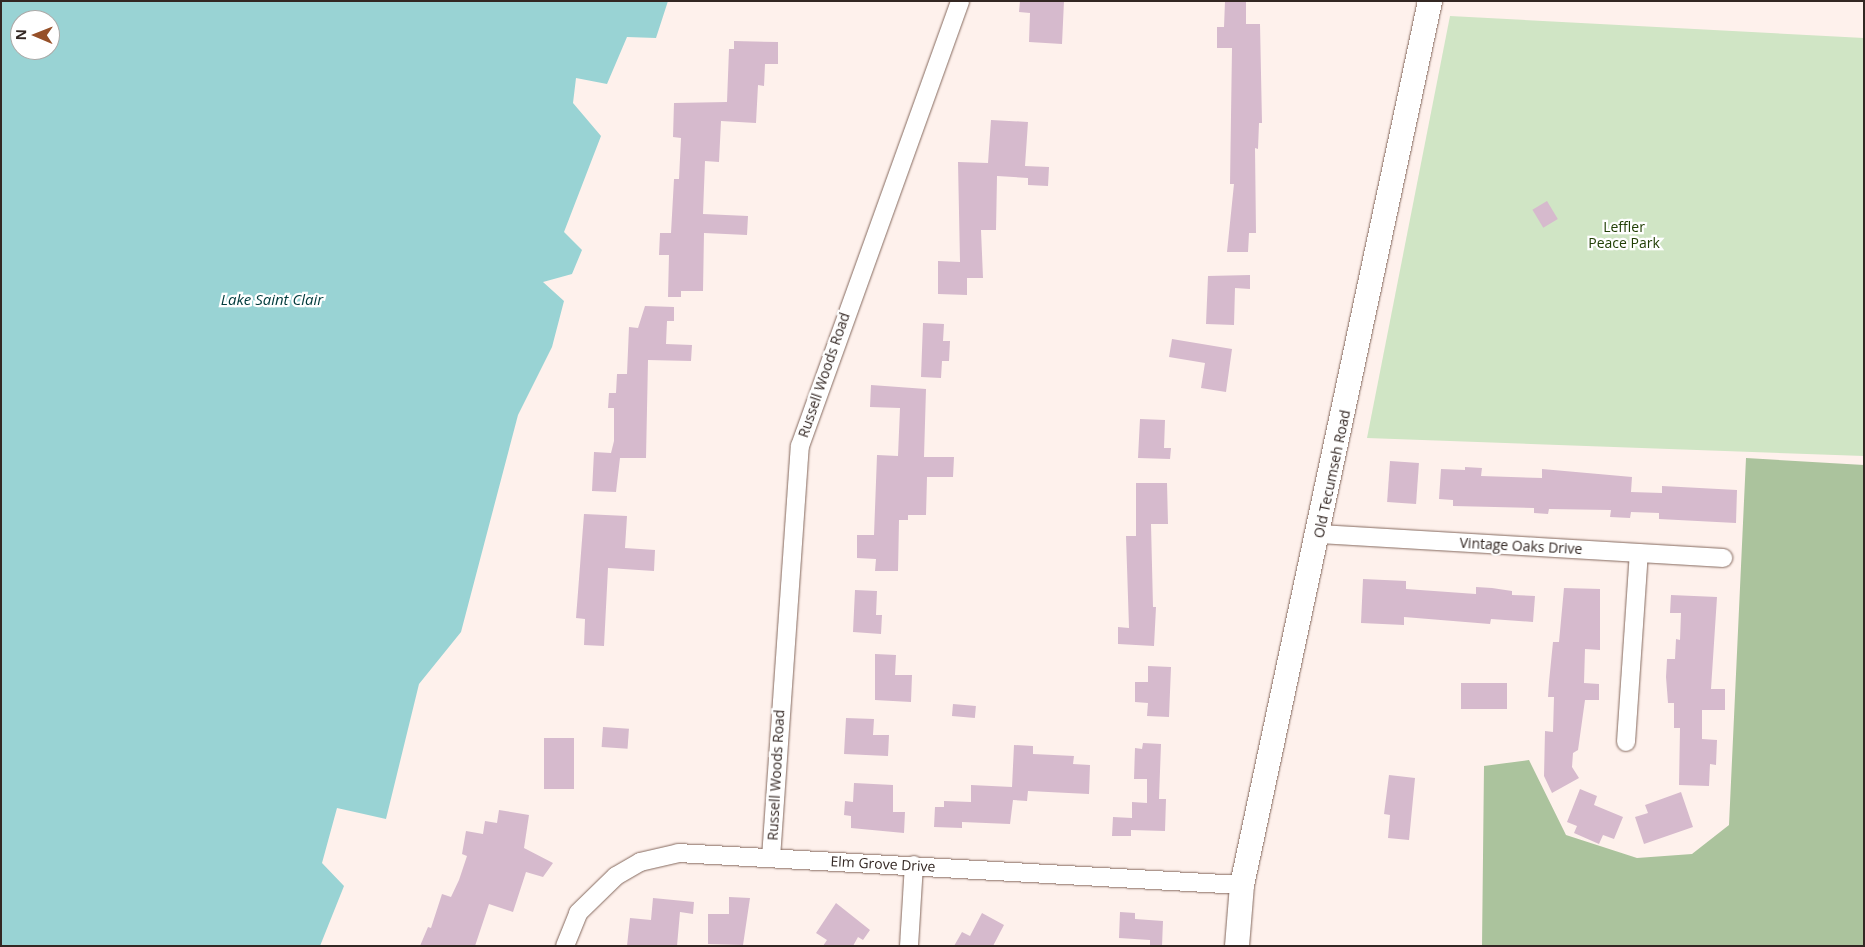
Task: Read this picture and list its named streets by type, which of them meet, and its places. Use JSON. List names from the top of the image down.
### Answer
{
  "streets": {
    "main road": ["Old Tecumseh Road"],
    "street": ["Russell Woods Road", "Vintage Oaks Drive", "Elm Grove Drive"]
  },
  "crossings": [
    ["Russell Woods Road", "Elm Grove Drive"],
    ["Old Tecumseh Road", "Vintage Oaks Drive"],
    ["Old Tecumseh Road", "Elm Grove Drive"]
  ],
  "water": ["Lake Saint Clair"],
  "parks": ["Leffler Peace Park"],
  "north": "left"
}
